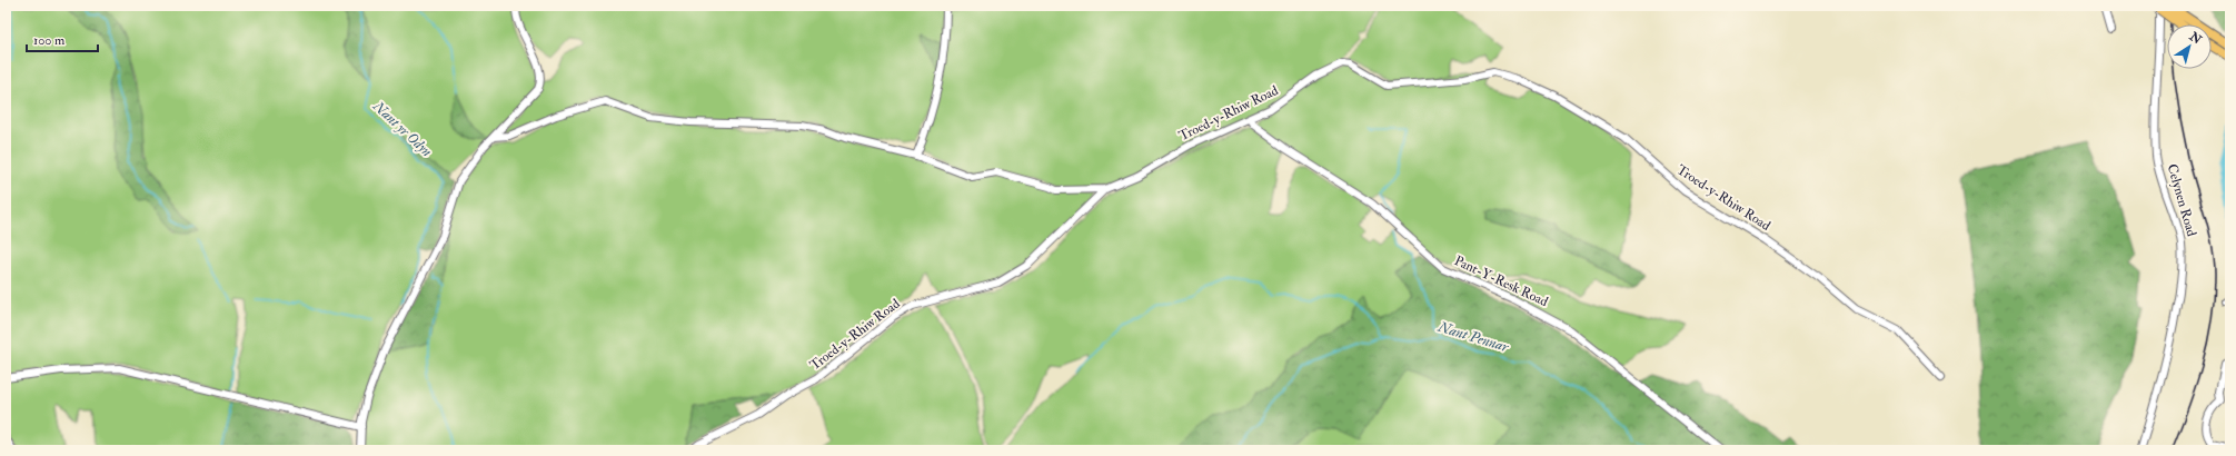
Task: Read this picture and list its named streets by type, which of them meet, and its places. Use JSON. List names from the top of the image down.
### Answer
{
  "streets": {
    "street": ["Troed-y-Rhiw Road", "Celynen Road", "Pant-Y-Resk Road"]
  },
  "crossings": [
    ["Troed-y-Rhiw Road", "Pant-Y-Resk Road"]
  ],
  "water": ["Nant yr Odyn", "Nant Pennar"],
  "scale_bar": "100 m",
  "north": "top right"
}
